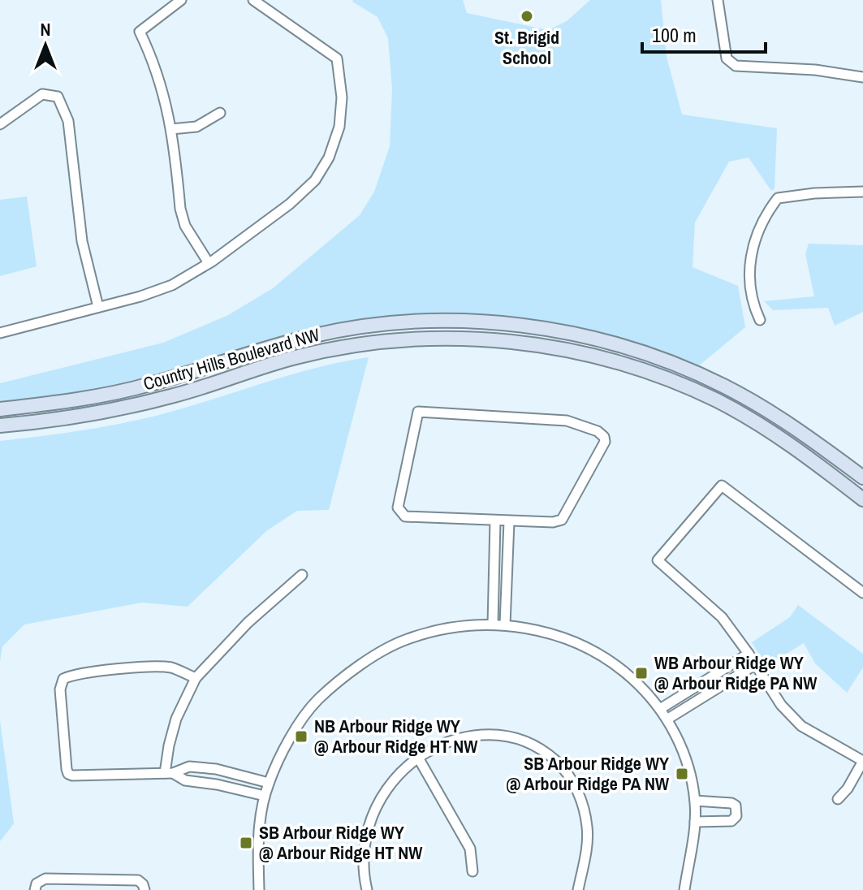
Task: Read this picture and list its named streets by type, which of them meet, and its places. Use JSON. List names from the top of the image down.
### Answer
{
  "streets": {
    "main road": ["Country Hills Boulevard NW"]
  },
  "places": {
    "other": ["St. Brigid School"],
    "transit": [
      "WB Arbour Ridge WY @ Arbour Ridge PA NW",
      "NB Arbour Ridge WY @ Arbour Ridge HT NW",
      "SB Arbour Ridge WY @ Arbour Ridge PA NW",
      "SB Arbour Ridge WY @ Arbour Ridge HT NW"
    ]
  },
  "scale_bar": "100 m",
  "north": "top"
}
